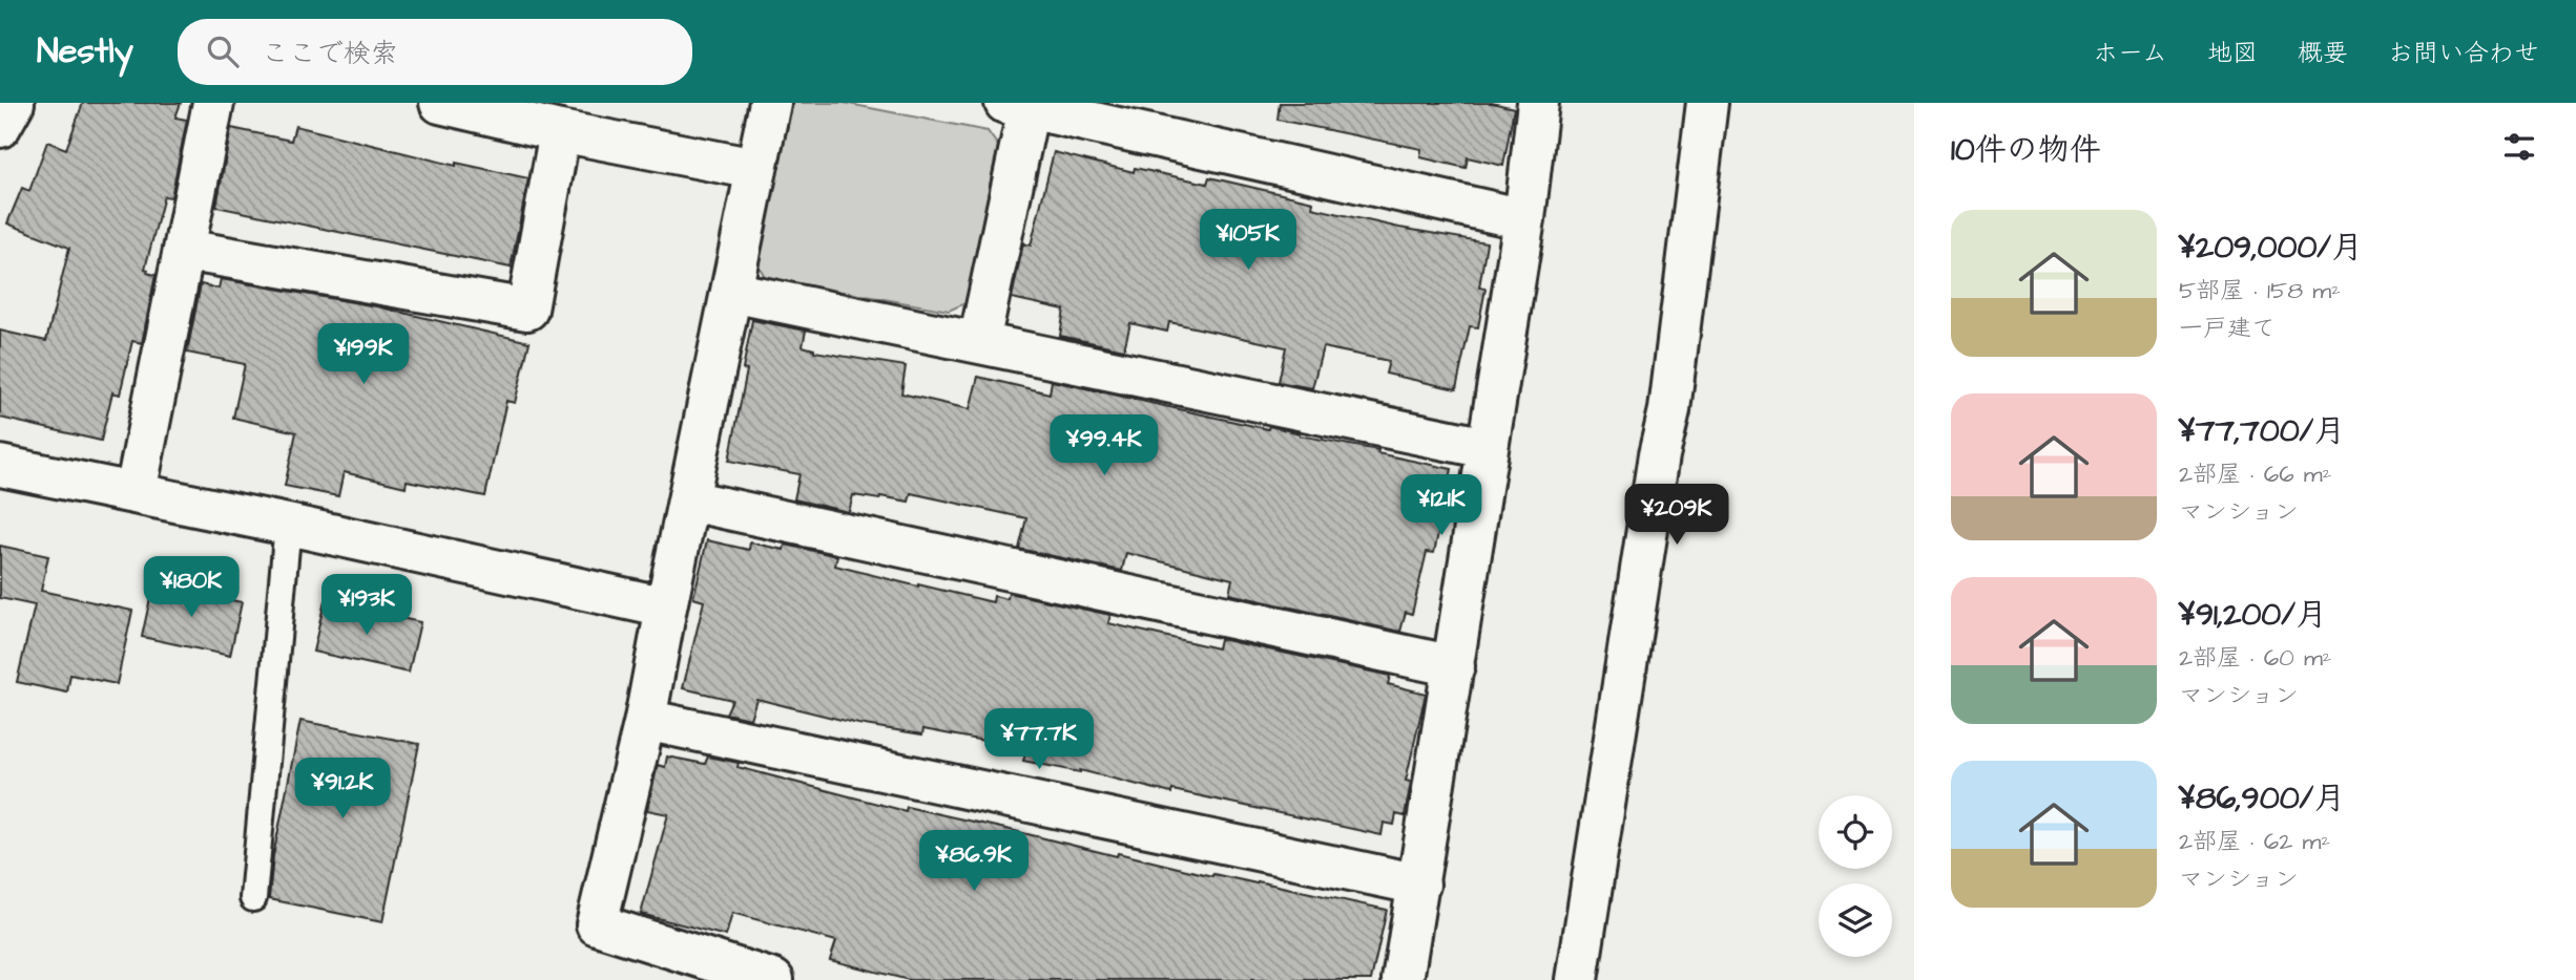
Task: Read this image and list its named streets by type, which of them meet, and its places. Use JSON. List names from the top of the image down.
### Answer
{
  "page": {
    "header": "Nestly",
    "search": "ここで検索",
    "nav": [
      "ホーム",
      "地図",
      "概要",
      "お問い合わせ"
    ],
    "heading": "10件の物件",
    "list": [
      {
        "name": "¥209,000/月",
        "note": "5部屋 · 158 m² · 一戸建て"
      },
      {
        "name": "¥77,700/月",
        "note": "2部屋 · 66 m² · マンション"
      },
      {
        "name": "¥91,200/月",
        "note": "2部屋 · 60 m² · マンション"
      },
      {
        "name": "¥86,900/月",
        "note": "2部屋 · 62 m² · マンション"
      }
    ],
    "price": [
      "¥105K",
      "¥199K",
      "¥99.4K",
      "¥121K",
      "¥209K",
      "¥180K",
      "¥193K",
      "¥77.7K",
      "¥91.2K",
      "¥86.9K"
    ]
  }
}
